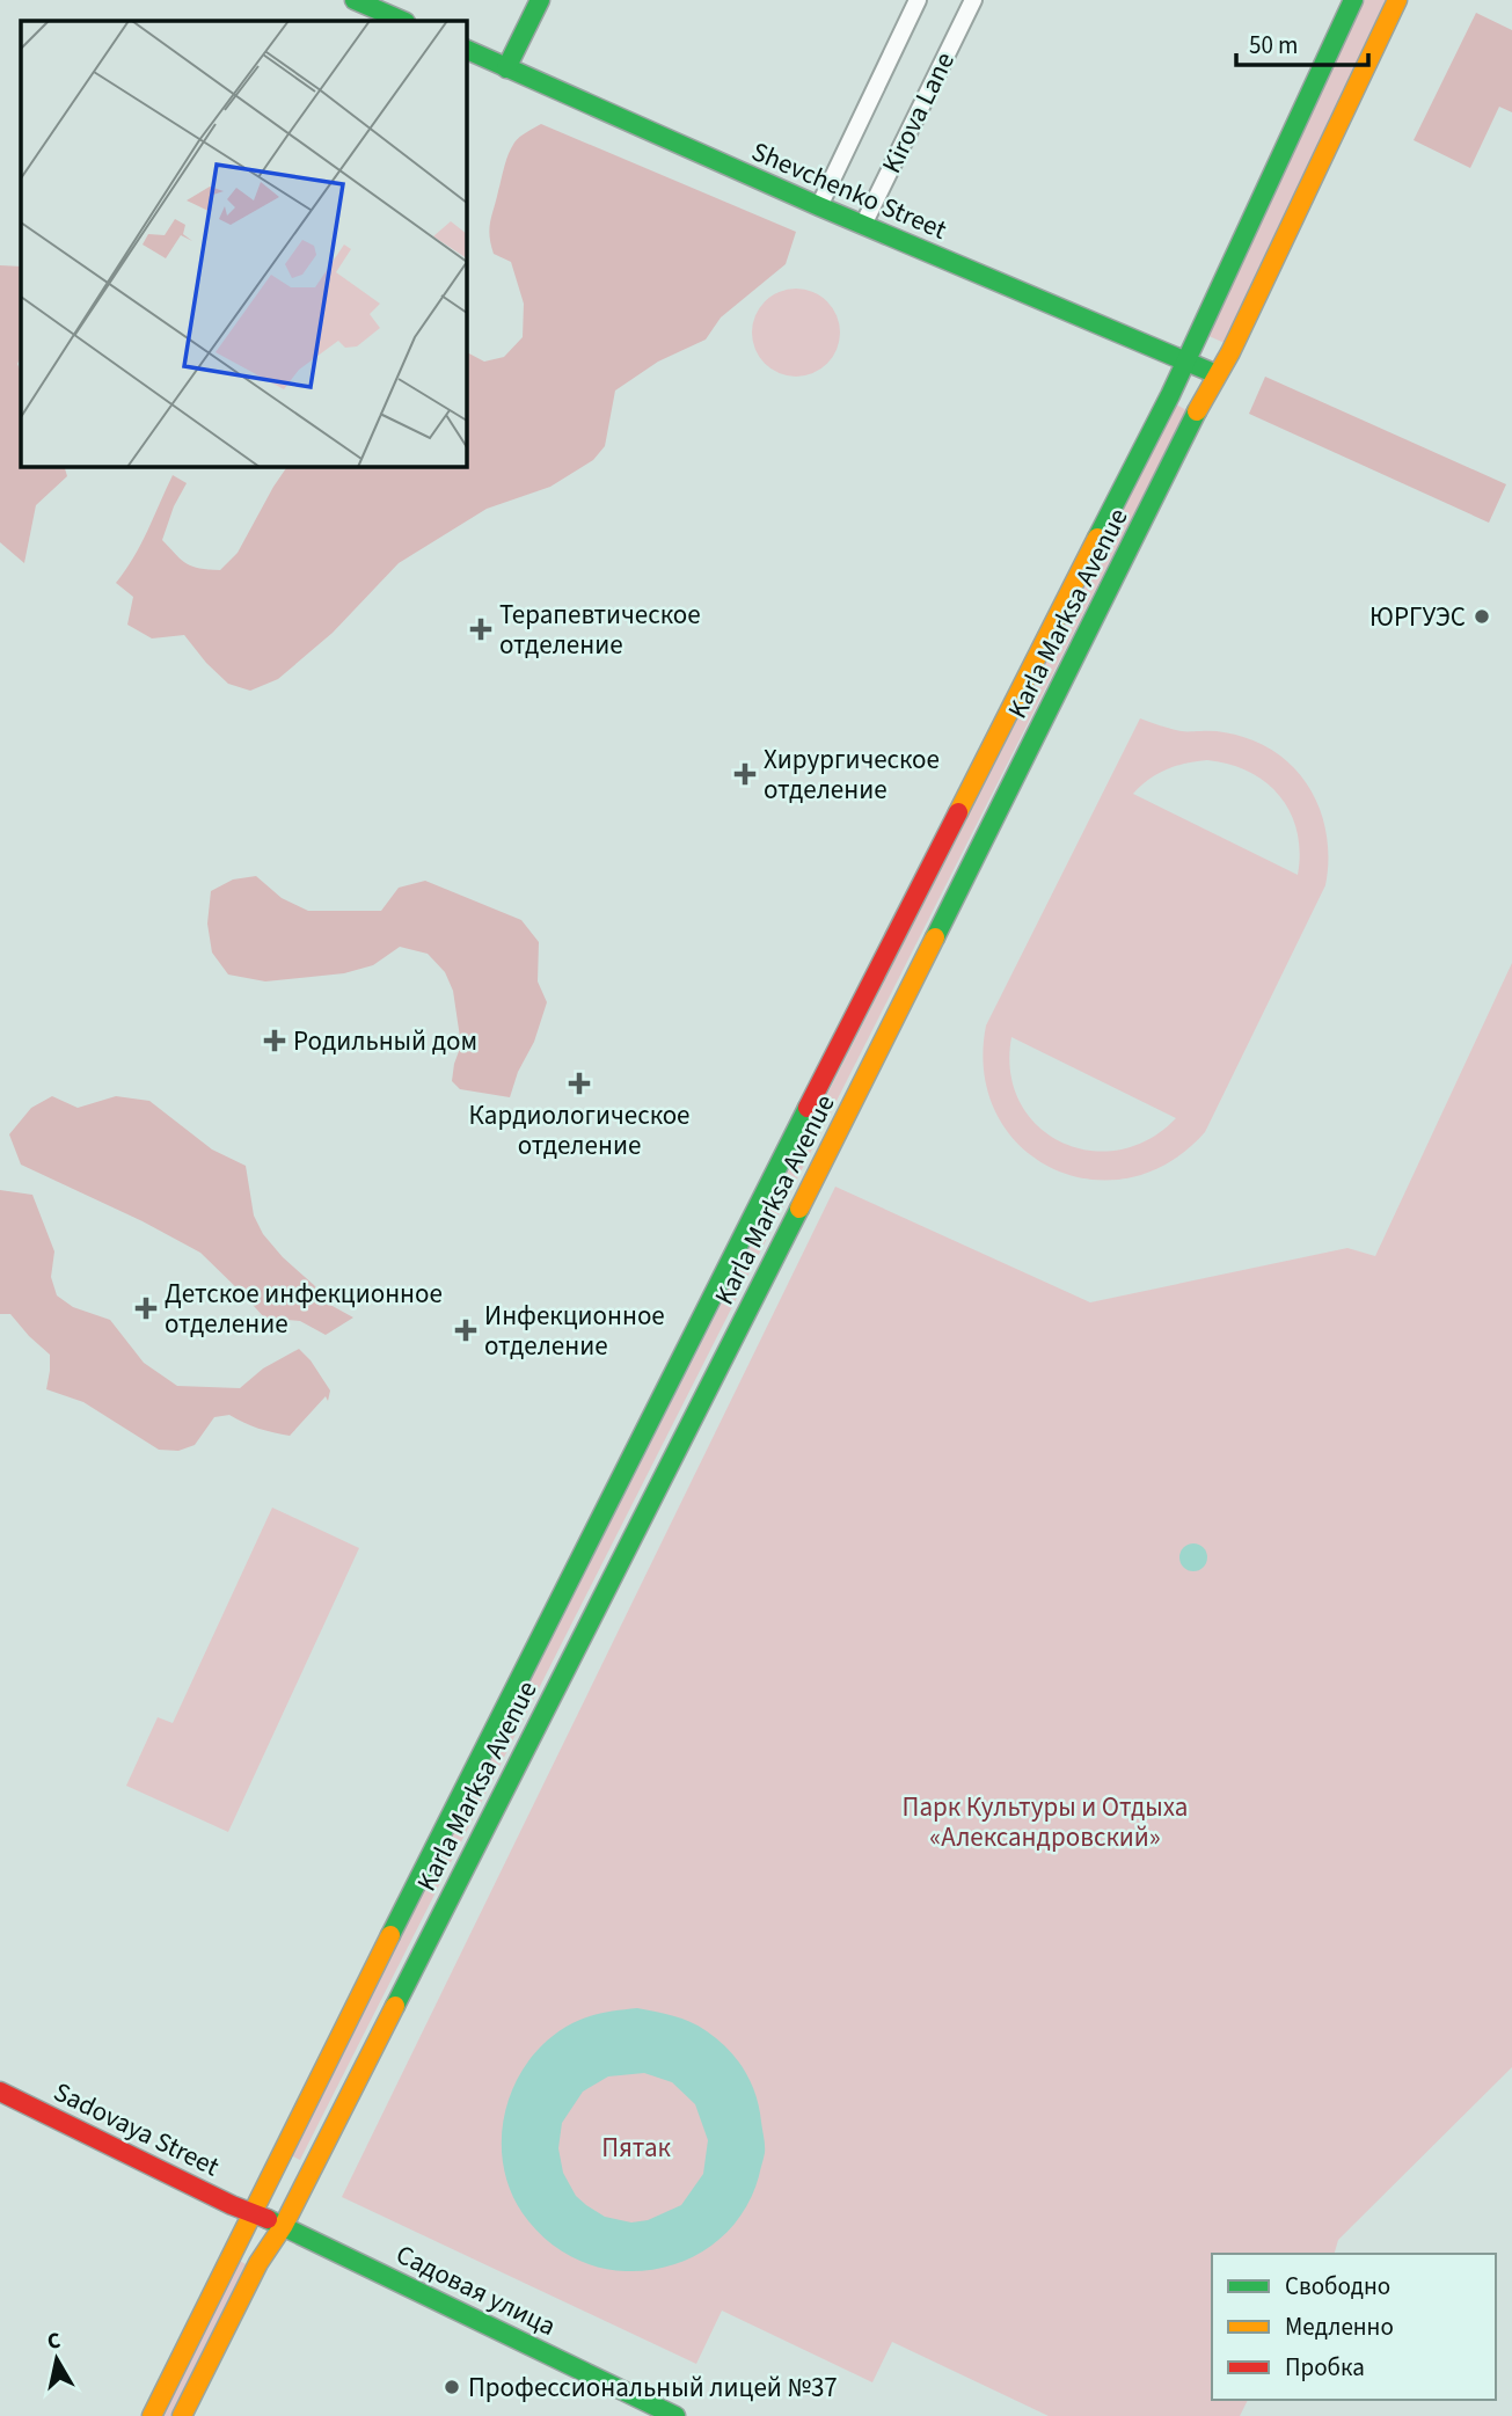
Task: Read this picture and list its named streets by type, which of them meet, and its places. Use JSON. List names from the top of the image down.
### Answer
{
  "streets": {
    "main road": [
      "Shevchenko Street",
      "Karla Marksa Avenue",
      "Sadovaya Street",
      "Садовая улица"
    ],
    "street": ["Kirova Lane"]
  },
  "crossings": [
    ["Kirova Lane", "Shevchenko Street"],
    ["Shevchenko Street", "Karla Marksa Avenue"],
    ["Karla Marksa Avenue", "Sadovaya Street"],
    ["Karla Marksa Avenue", "Садовая улица"],
    ["Sadovaya Street", "Садовая улица"]
  ],
  "parks": ["Парк Культуры и Отдыха «Александровский»", "Пятак"],
  "places": {
    "other": ["ЮРГУЭС", "Профессиональный лицей №37"],
    "health": [
      "Терапевтическое отделение",
      "Хирургическое отделение",
      "Родильный дом",
      "Кардиологическое отделение",
      "Детское инфекционное отделение",
      "Инфекционное отделение"
    ]
  },
  "legend": ["Свободно", "Медленно", "Пробка"],
  "scale_bar": "50 m",
  "north": "top"
}
